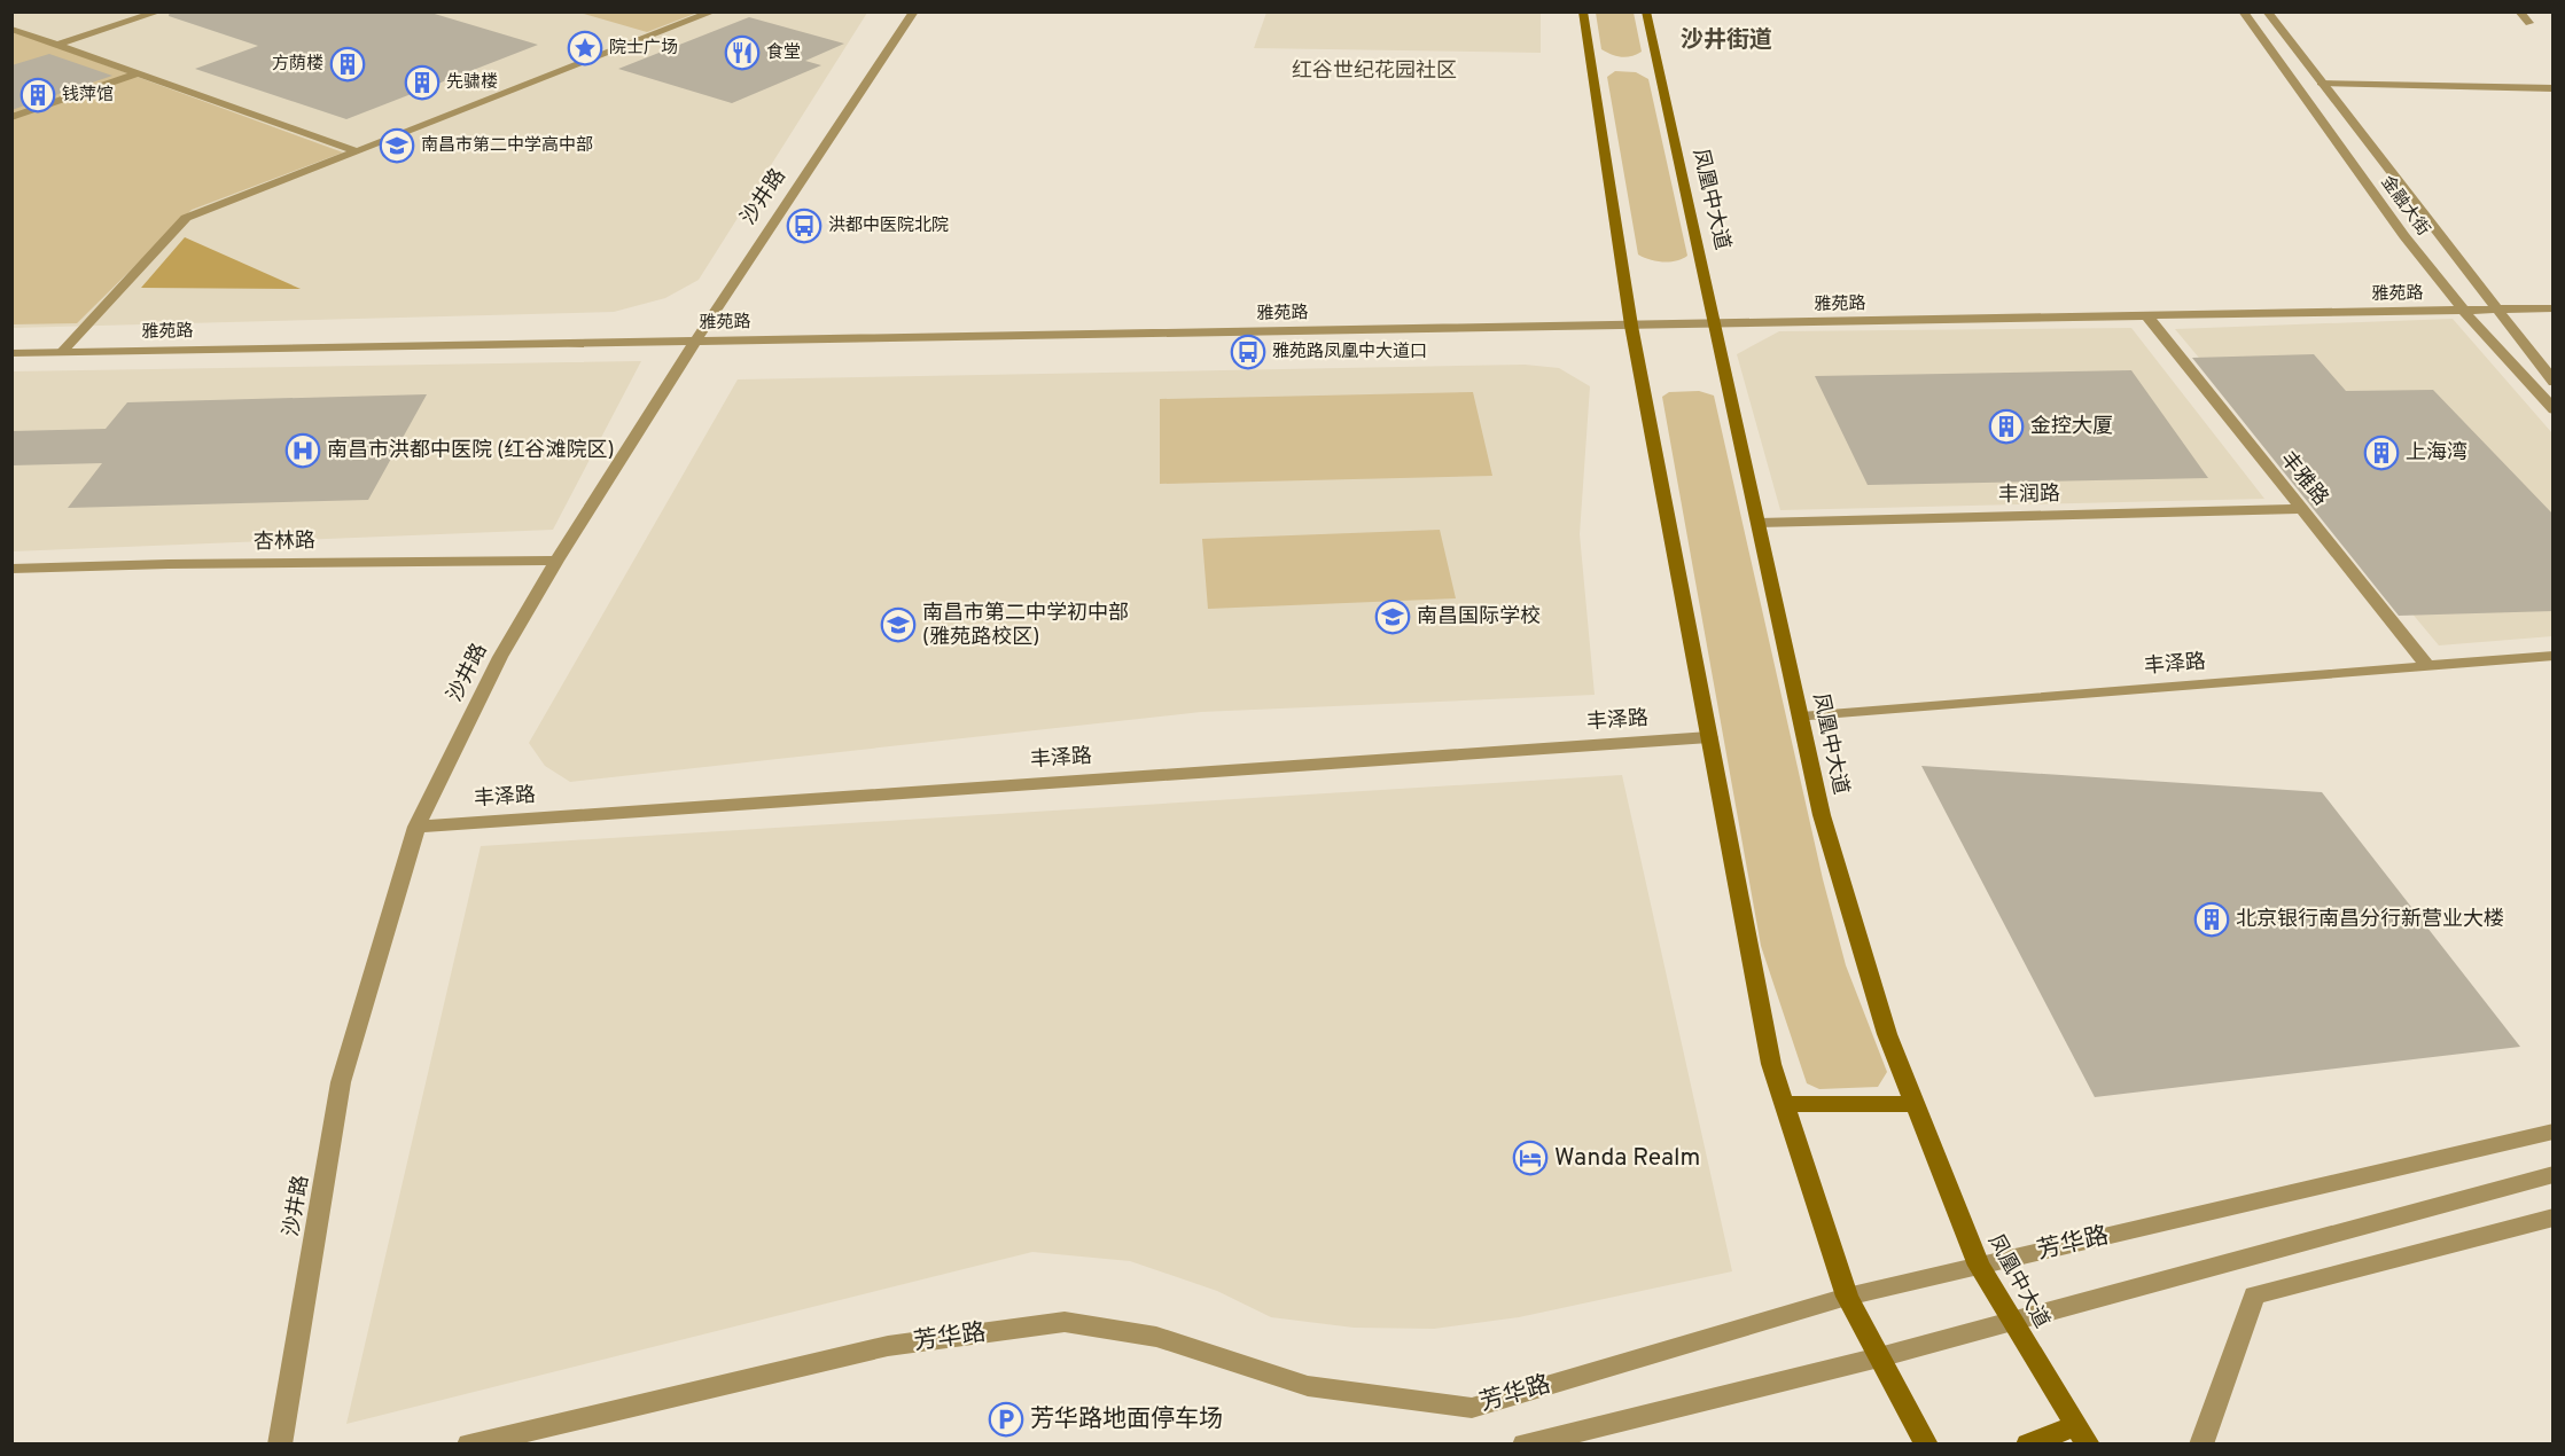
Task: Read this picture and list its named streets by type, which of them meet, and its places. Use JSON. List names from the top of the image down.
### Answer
{
  "streets": {
    "main road": ["凤凰中大道"],
    "street": [
      "沙井路",
      "金融大街",
      "雅苑路",
      "丰雅路",
      "丰润路",
      "杏林路",
      "丰泽路",
      "芳华路"
    ]
  },
  "crossings": [
    ["沙井路", "雅苑路"],
    ["沙井路", "杏林路"],
    ["沙井路", "丰泽路"],
    ["凤凰中大道", "雅苑路"],
    ["凤凰中大道", "丰润路"],
    ["凤凰中大道", "丰泽路"],
    ["凤凰中大道", "芳华路"],
    ["金融大街", "雅苑路"],
    ["雅苑路", "丰雅路"],
    ["丰雅路", "丰润路"],
    ["丰雅路", "丰泽路"]
  ],
  "districts": ["沙井街道", "红谷世纪花园社区"],
  "places": {
    "place": ["院士广场"],
    "restaurant": ["食堂"],
    "building": [
      "方荫楼",
      "先骕楼",
      "钱萍馆",
      "金控大厦",
      "上海湾",
      "北京银行南昌分行新营业大楼"
    ],
    "school or university": ["南昌市第二中学高中部", "南昌国际学校", "南昌市第二中学初中部 (雅苑路校区)"],
    "bus stop": ["洪都中医院北院", "雅苑路凤凰中大道口"],
    "hospital": ["南昌市洪都中医院 (红谷滩院区)"],
    "hotel": ["Wanda Realm"],
    "parking": ["芳华路地面停车场"]
  }
}
